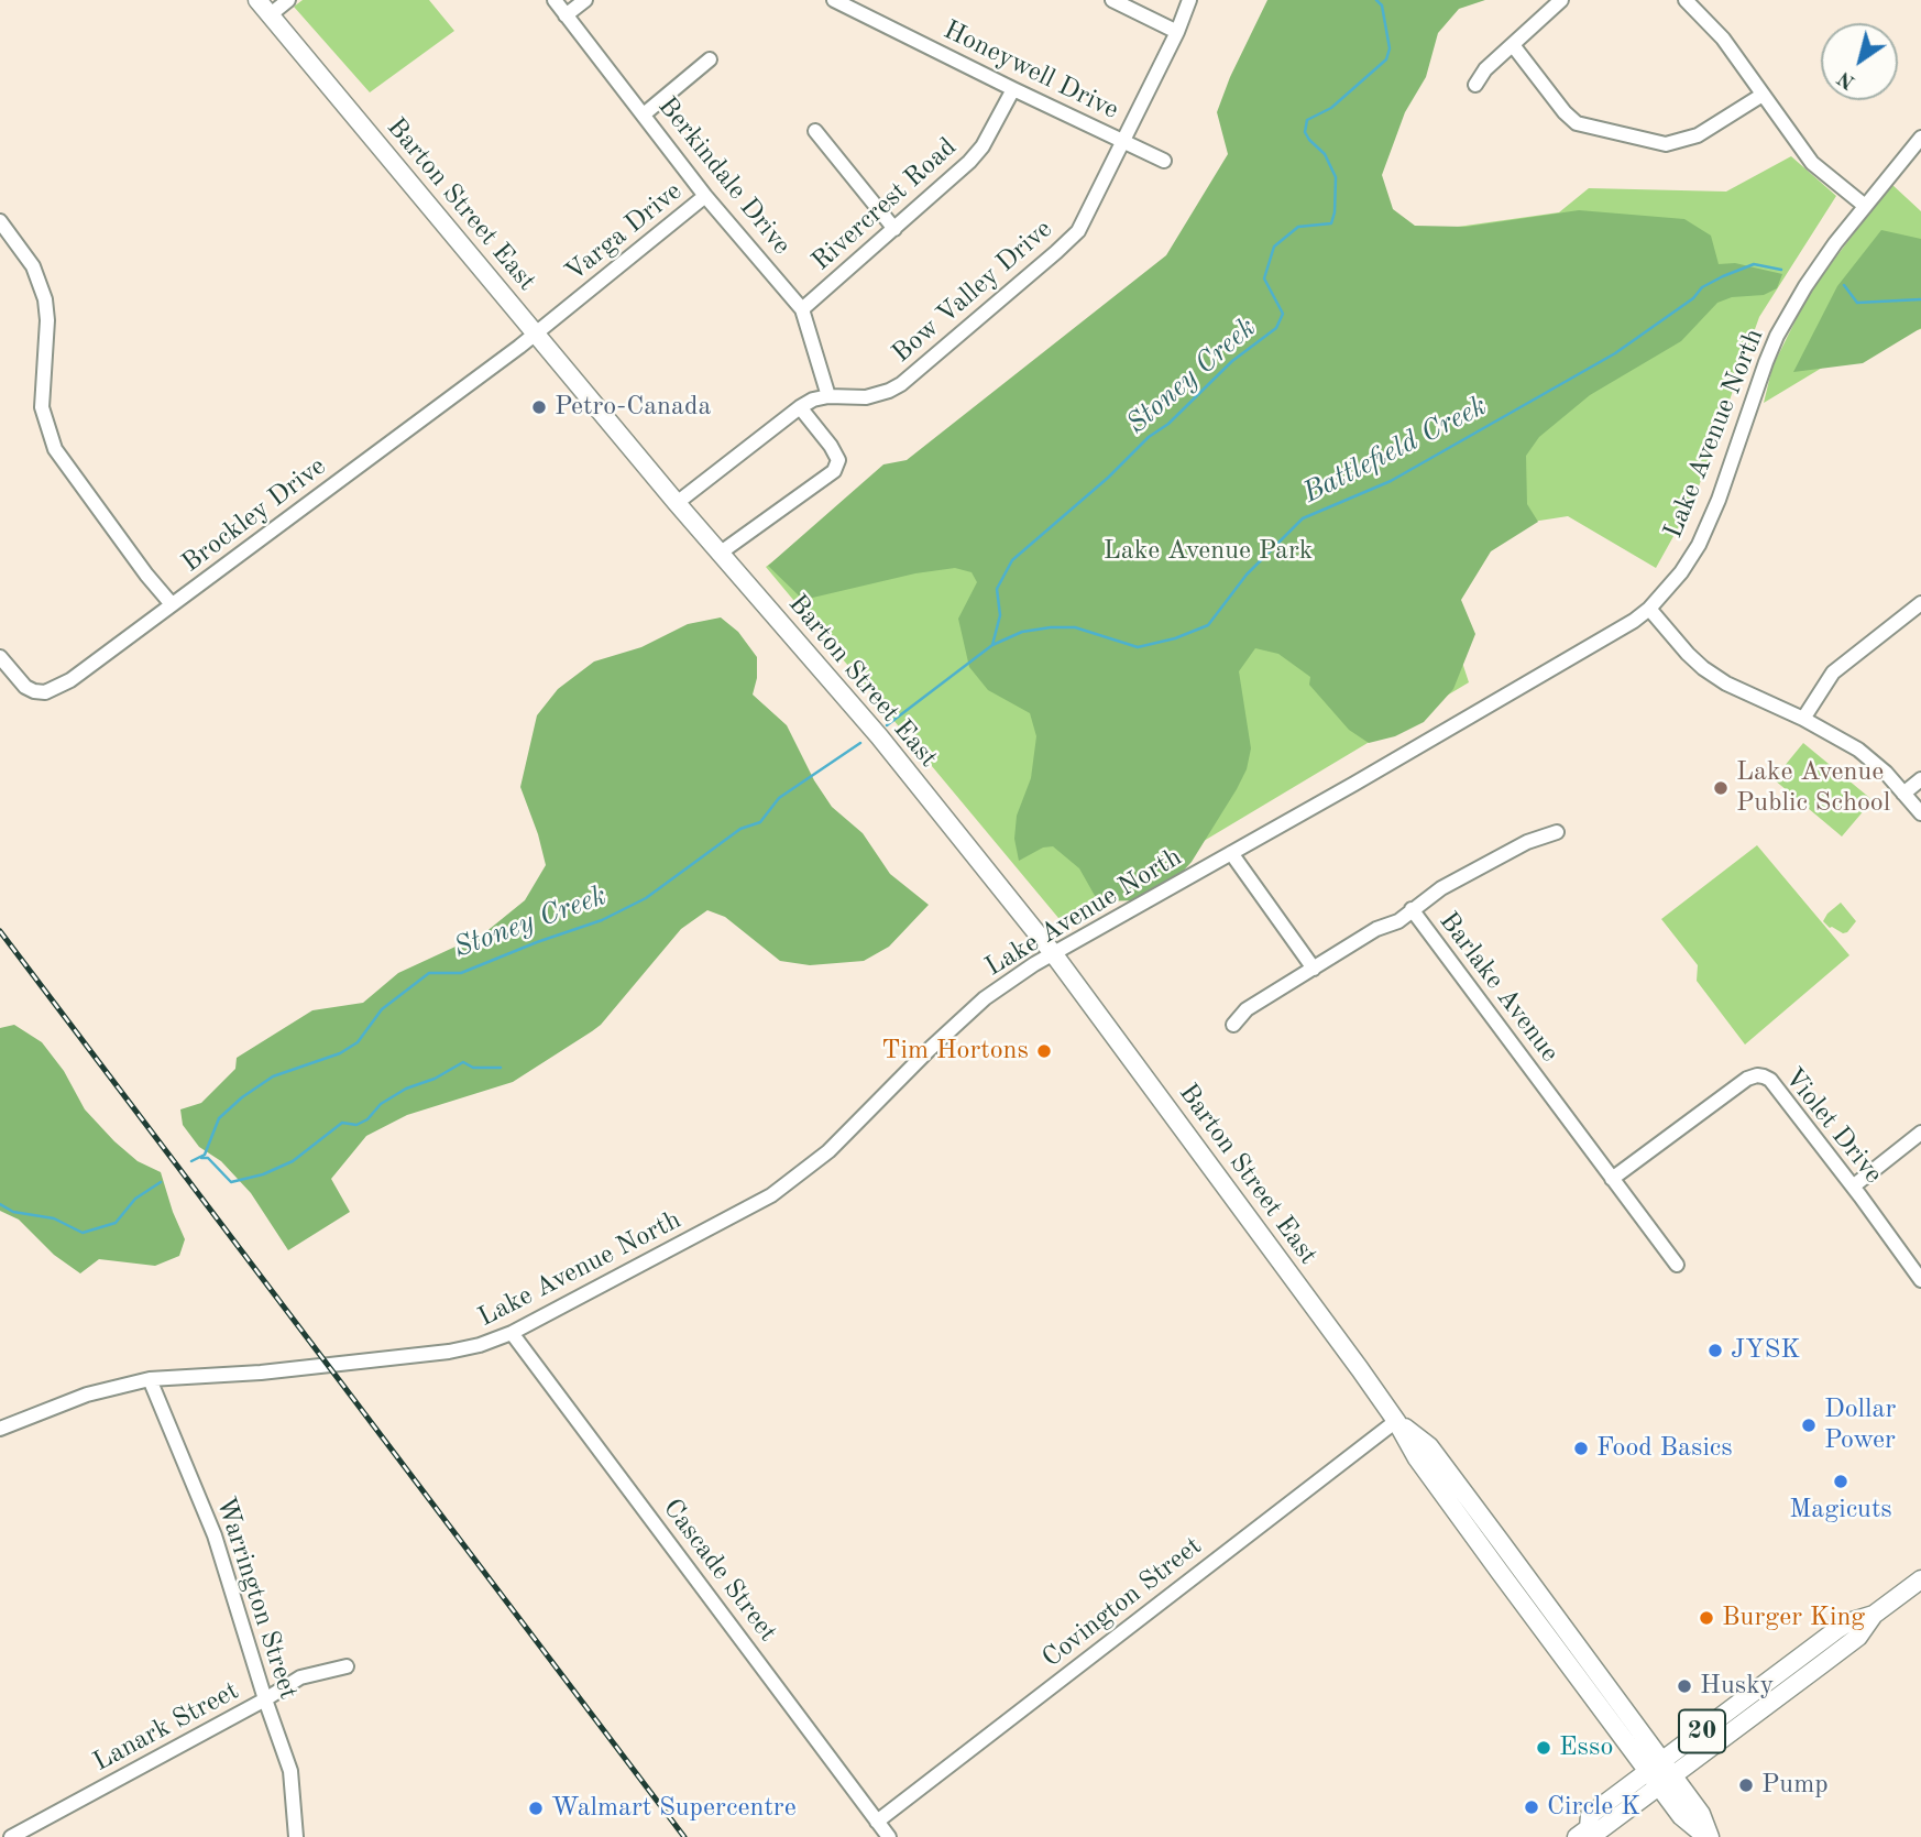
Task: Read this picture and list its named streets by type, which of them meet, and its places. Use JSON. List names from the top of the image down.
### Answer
{
  "streets": {
    "main road": ["Barton Street East", "20"],
    "street": [
      "Honeywell Drive",
      "Berkindale Drive",
      "Rivercrest Road",
      "Varga Drive",
      "Bow Valley Drive",
      "Lake Avenue North",
      "Brockley Drive",
      "Barlake Avenue",
      "Violet Drive",
      "Cascade Street",
      "Warrington Street",
      "Covington Street",
      "Lanark Street"
    ]
  },
  "crossings": [
    ["Honeywell Drive", "Rivercrest Road"],
    ["Honeywell Drive", "Bow Valley Drive"],
    ["Berkindale Drive", "Rivercrest Road"],
    ["Berkindale Drive", "Varga Drive"],
    ["Berkindale Drive", "Bow Valley Drive"],
    ["Barton Street East", "Varga Drive"],
    ["Barton Street East", "Bow Valley Drive"],
    ["Barton Street East", "Lake Avenue North"],
    ["Barton Street East", "Brockley Drive"],
    ["Barton Street East", "Covington Street"],
    ["Barton Street East", "20"],
    ["Varga Drive", "Brockley Drive"],
    ["Lake Avenue North", "Cascade Street"],
    ["Lake Avenue North", "Warrington Street"],
    ["Barlake Avenue", "Violet Drive"],
    ["Cascade Street", "Covington Street"],
    ["Warrington Street", "Lanark Street"]
  ],
  "water": ["Stoney Creek", "Battlefield Creek"],
  "parks": ["Lake Avenue Park"],
  "places": [
    "Petro-Canada",
    "Lake Avenue Public School",
    "Tim Hortons",
    "JYSK",
    "Dollar Power",
    "Food Basics",
    "Magicuts",
    "Burger King",
    "Husky",
    "Esso",
    "Pump",
    "Circle K",
    "Walmart Supercentre"
  ],
  "north": "bottom left"
}
